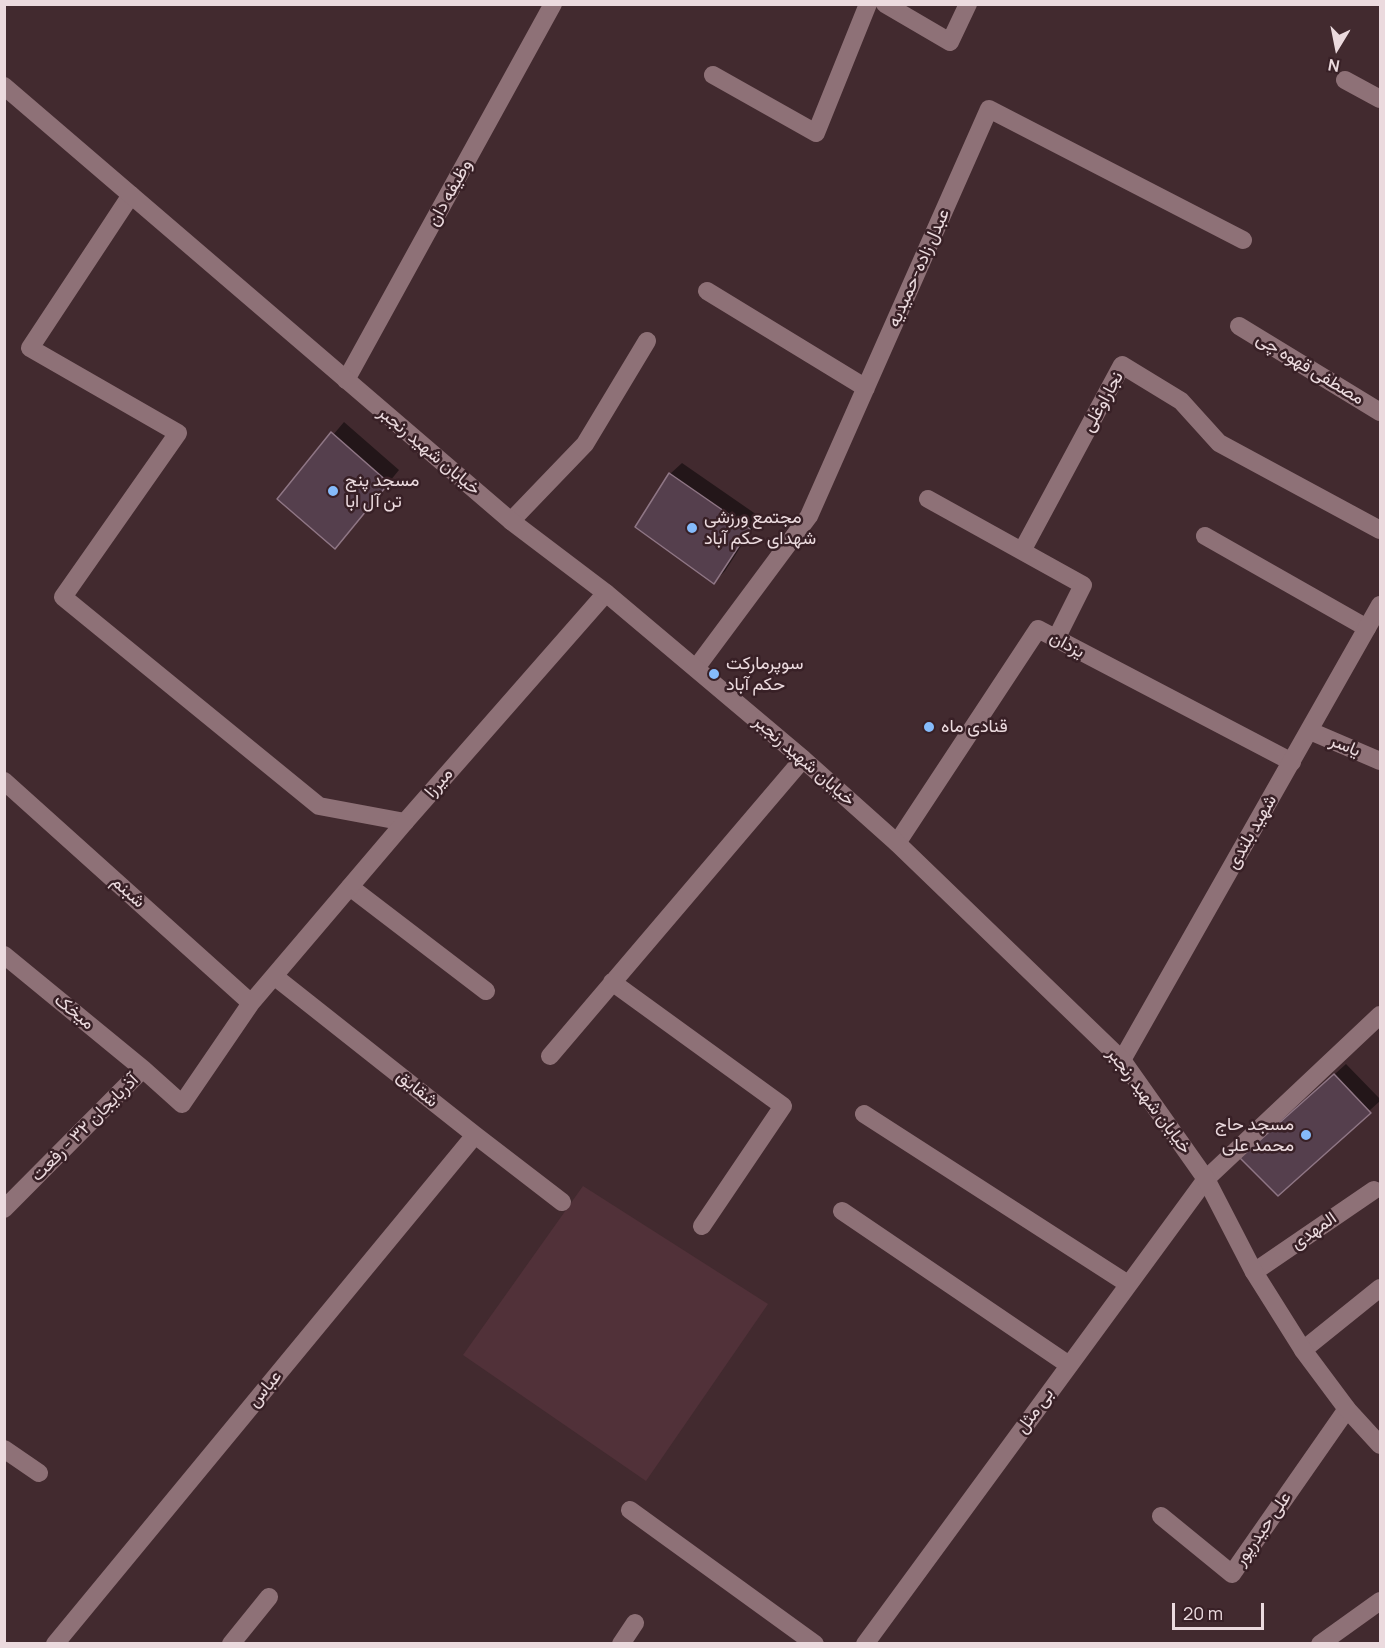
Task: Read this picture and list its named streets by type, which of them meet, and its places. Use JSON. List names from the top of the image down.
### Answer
{
  "streets": {
    "street": [
      "وظیفه دان",
      "عبدل زاده-حمیدیه",
      "مصطفی قهوه چی",
      "نجاراوغلی",
      "خیابان شهید رنجبر",
      "یزدان",
      "یاسر",
      "میرزا",
      "شهید بلندی",
      "شبنم",
      "میخک",
      "شقایق",
      "آذربایجان ۳۲ - رفعت",
      "المهدی",
      "عباس",
      "بی مثل",
      "علی‌ حیدرپور"
    ]
  },
  "crossings": [
    ["وظیفه دان", "خیابان شهید رنجبر"],
    ["عبدل زاده-حمیدیه", "خیابان شهید رنجبر"],
    ["خیابان شهید رنجبر", "یزدان"],
    ["خیابان شهید رنجبر", "میرزا"],
    ["خیابان شهید رنجبر", "شهید بلندی"],
    ["خیابان شهید رنجبر", "المهدی"],
    ["خیابان شهید رنجبر", "بی مثل"],
    ["خیابان شهید رنجبر", "علی‌ حیدرپور"],
    ["یزدان", "شهید بلندی"],
    ["یاسر", "شهید بلندی"],
    ["میرزا", "شقایق"],
    ["میرزا", "آذربایجان ۳۲ - رفعت"],
    ["شبنم", "آذربایجان ۳۲ - رفعت"],
    ["میخک", "آذربایجان ۳۲ - رفعت"],
    ["شقایق", "آذربایجان ۳۲ - رفعت"],
    ["شقایق", "عباس"]
  ],
  "places": [
    "مسجد پنج تن آل ابا",
    "مجتمع ورزشی شهدای حکم آباد",
    "سوپرمارکت حکم آباد",
    "قنادی ماه",
    "مسجد حاج محمد علی"
  ],
  "scale_bar": "20 m",
  "north": "bottom"
}
